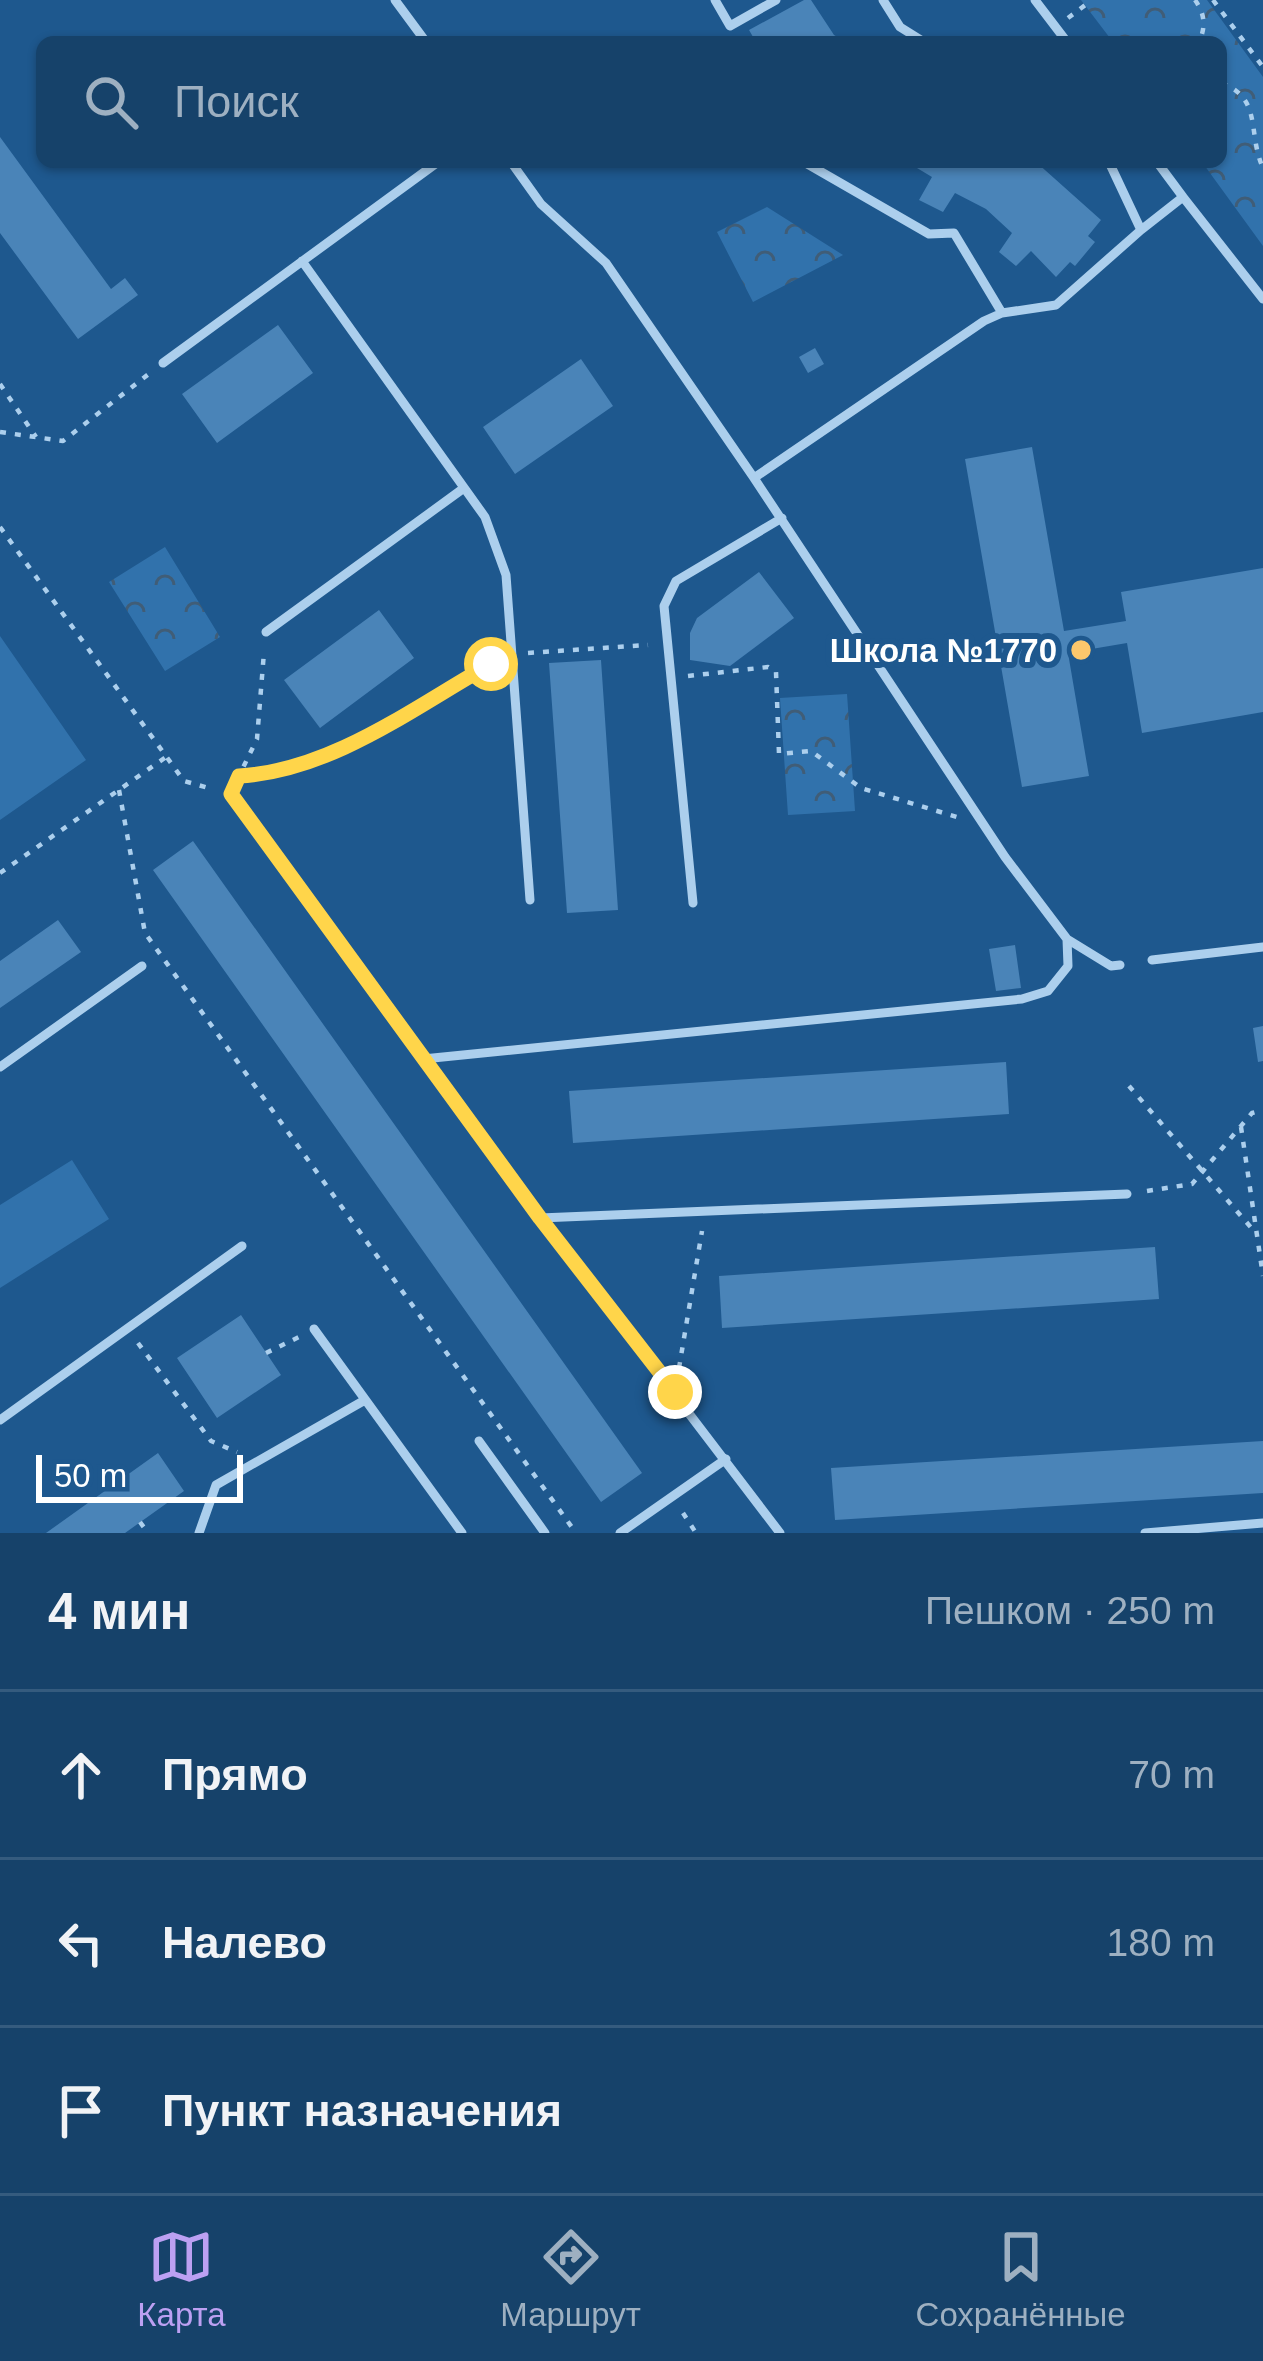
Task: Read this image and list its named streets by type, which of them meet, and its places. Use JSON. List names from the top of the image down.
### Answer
{
  "places": ["Школа №1770"],
  "scale_bar": "50 m",
  "page": {
    "search": "Поиск",
    "scale": "50 m",
    "heading": ["4 мин", "Пешком · 250 m"],
    "list": [
      ["Прямо", "70 m"],
      ["Налево", "180 m"],
      "Пункт назначения"
    ],
    "nav": ["Карта", "Маршрут", "Сохранённые"]
  }
}
